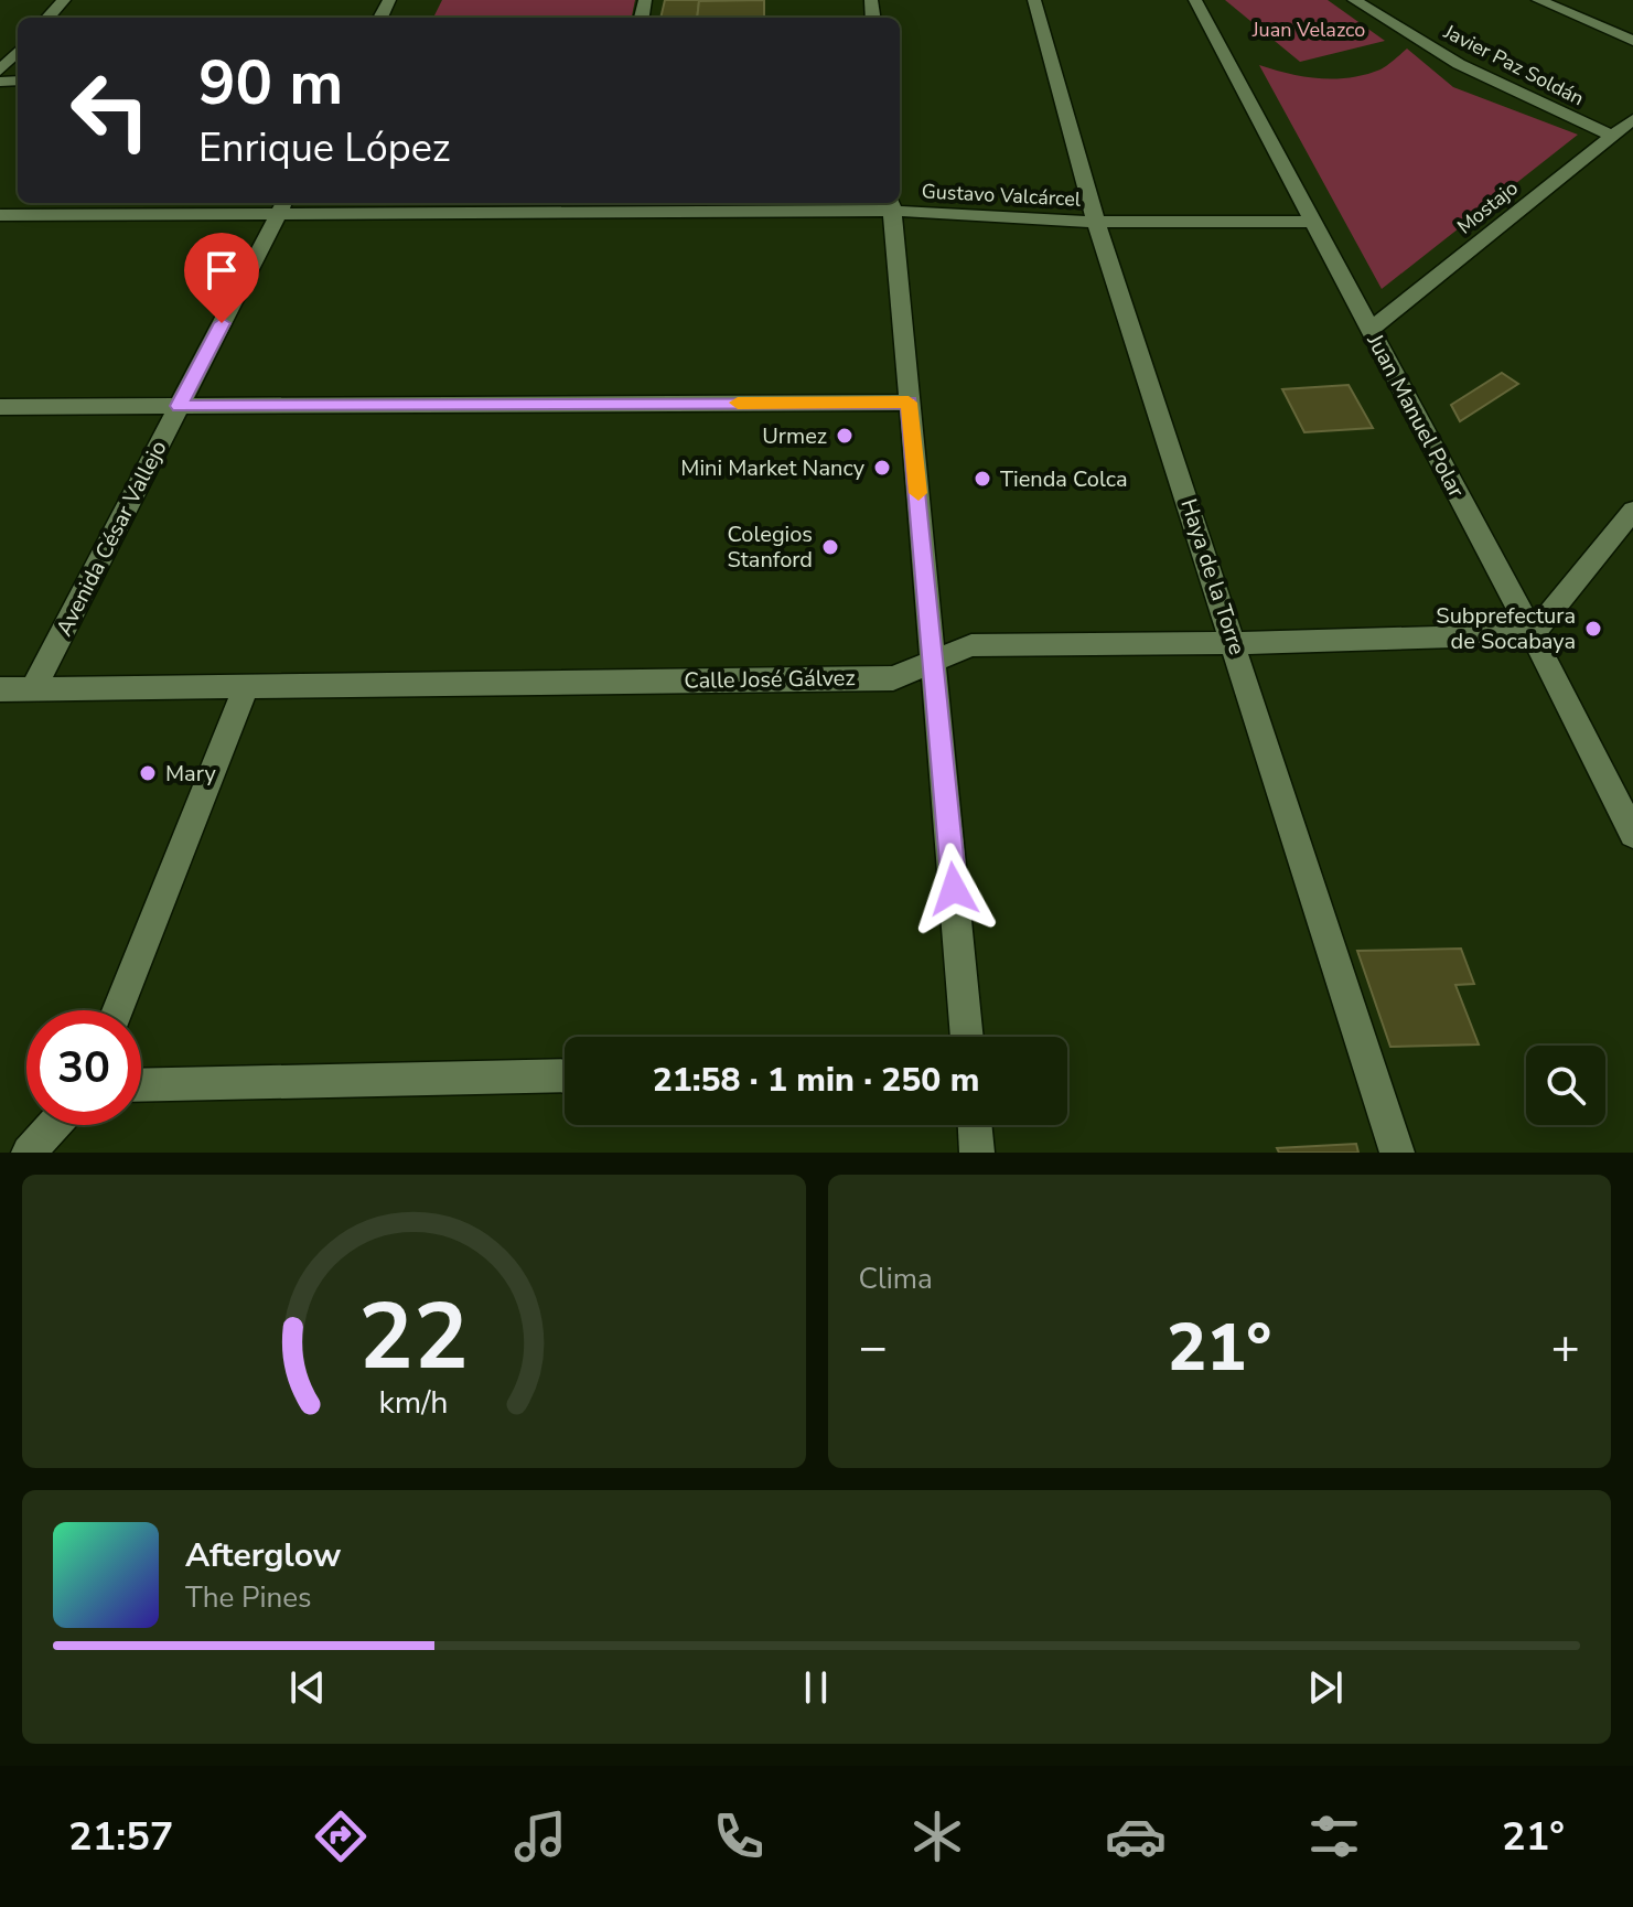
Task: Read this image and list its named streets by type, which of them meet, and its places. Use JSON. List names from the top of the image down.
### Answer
{
  "streets": {
    "street": [
      "Javier Paz Soldán",
      "Gustavo Valcárcel",
      "Mostajo",
      "Juan Manuel Polar",
      "Avenida César Vallejo",
      "Haya de la Torre",
      "Calle José Gálvez"
    ]
  },
  "crossings": [
    ["Javier Paz Soldán", "Mostajo"],
    ["Gustavo Valcárcel", "Juan Manuel Polar"],
    ["Gustavo Valcárcel", "Avenida César Vallejo"],
    ["Gustavo Valcárcel", "Haya de la Torre"],
    ["Mostajo", "Juan Manuel Polar"],
    ["Juan Manuel Polar", "Calle José Gálvez"],
    ["Avenida César Vallejo", "Calle José Gálvez"],
    ["Haya de la Torre", "Calle José Gálvez"]
  ],
  "parks": ["Juan Velazco"],
  "places": [
    "Urmez",
    "Mini Market Nancy",
    "Tienda Colca",
    "Colegios Stanford",
    "Subprefectura de Socabaya",
    "Mary"
  ],
  "page": {
    "turn": ["90 m", "Enrique López"],
    "limit": "30",
    "trip": "21:58 · 1 min · 250 m",
    "tile": "Clima",
    "heat": ["−", "21°", "+"],
    "song": ["Afterglow", "The Pines"],
    "tabs": ["21:57", "21°"],
    "gauge": ["22", "km/h"]
  }
}
